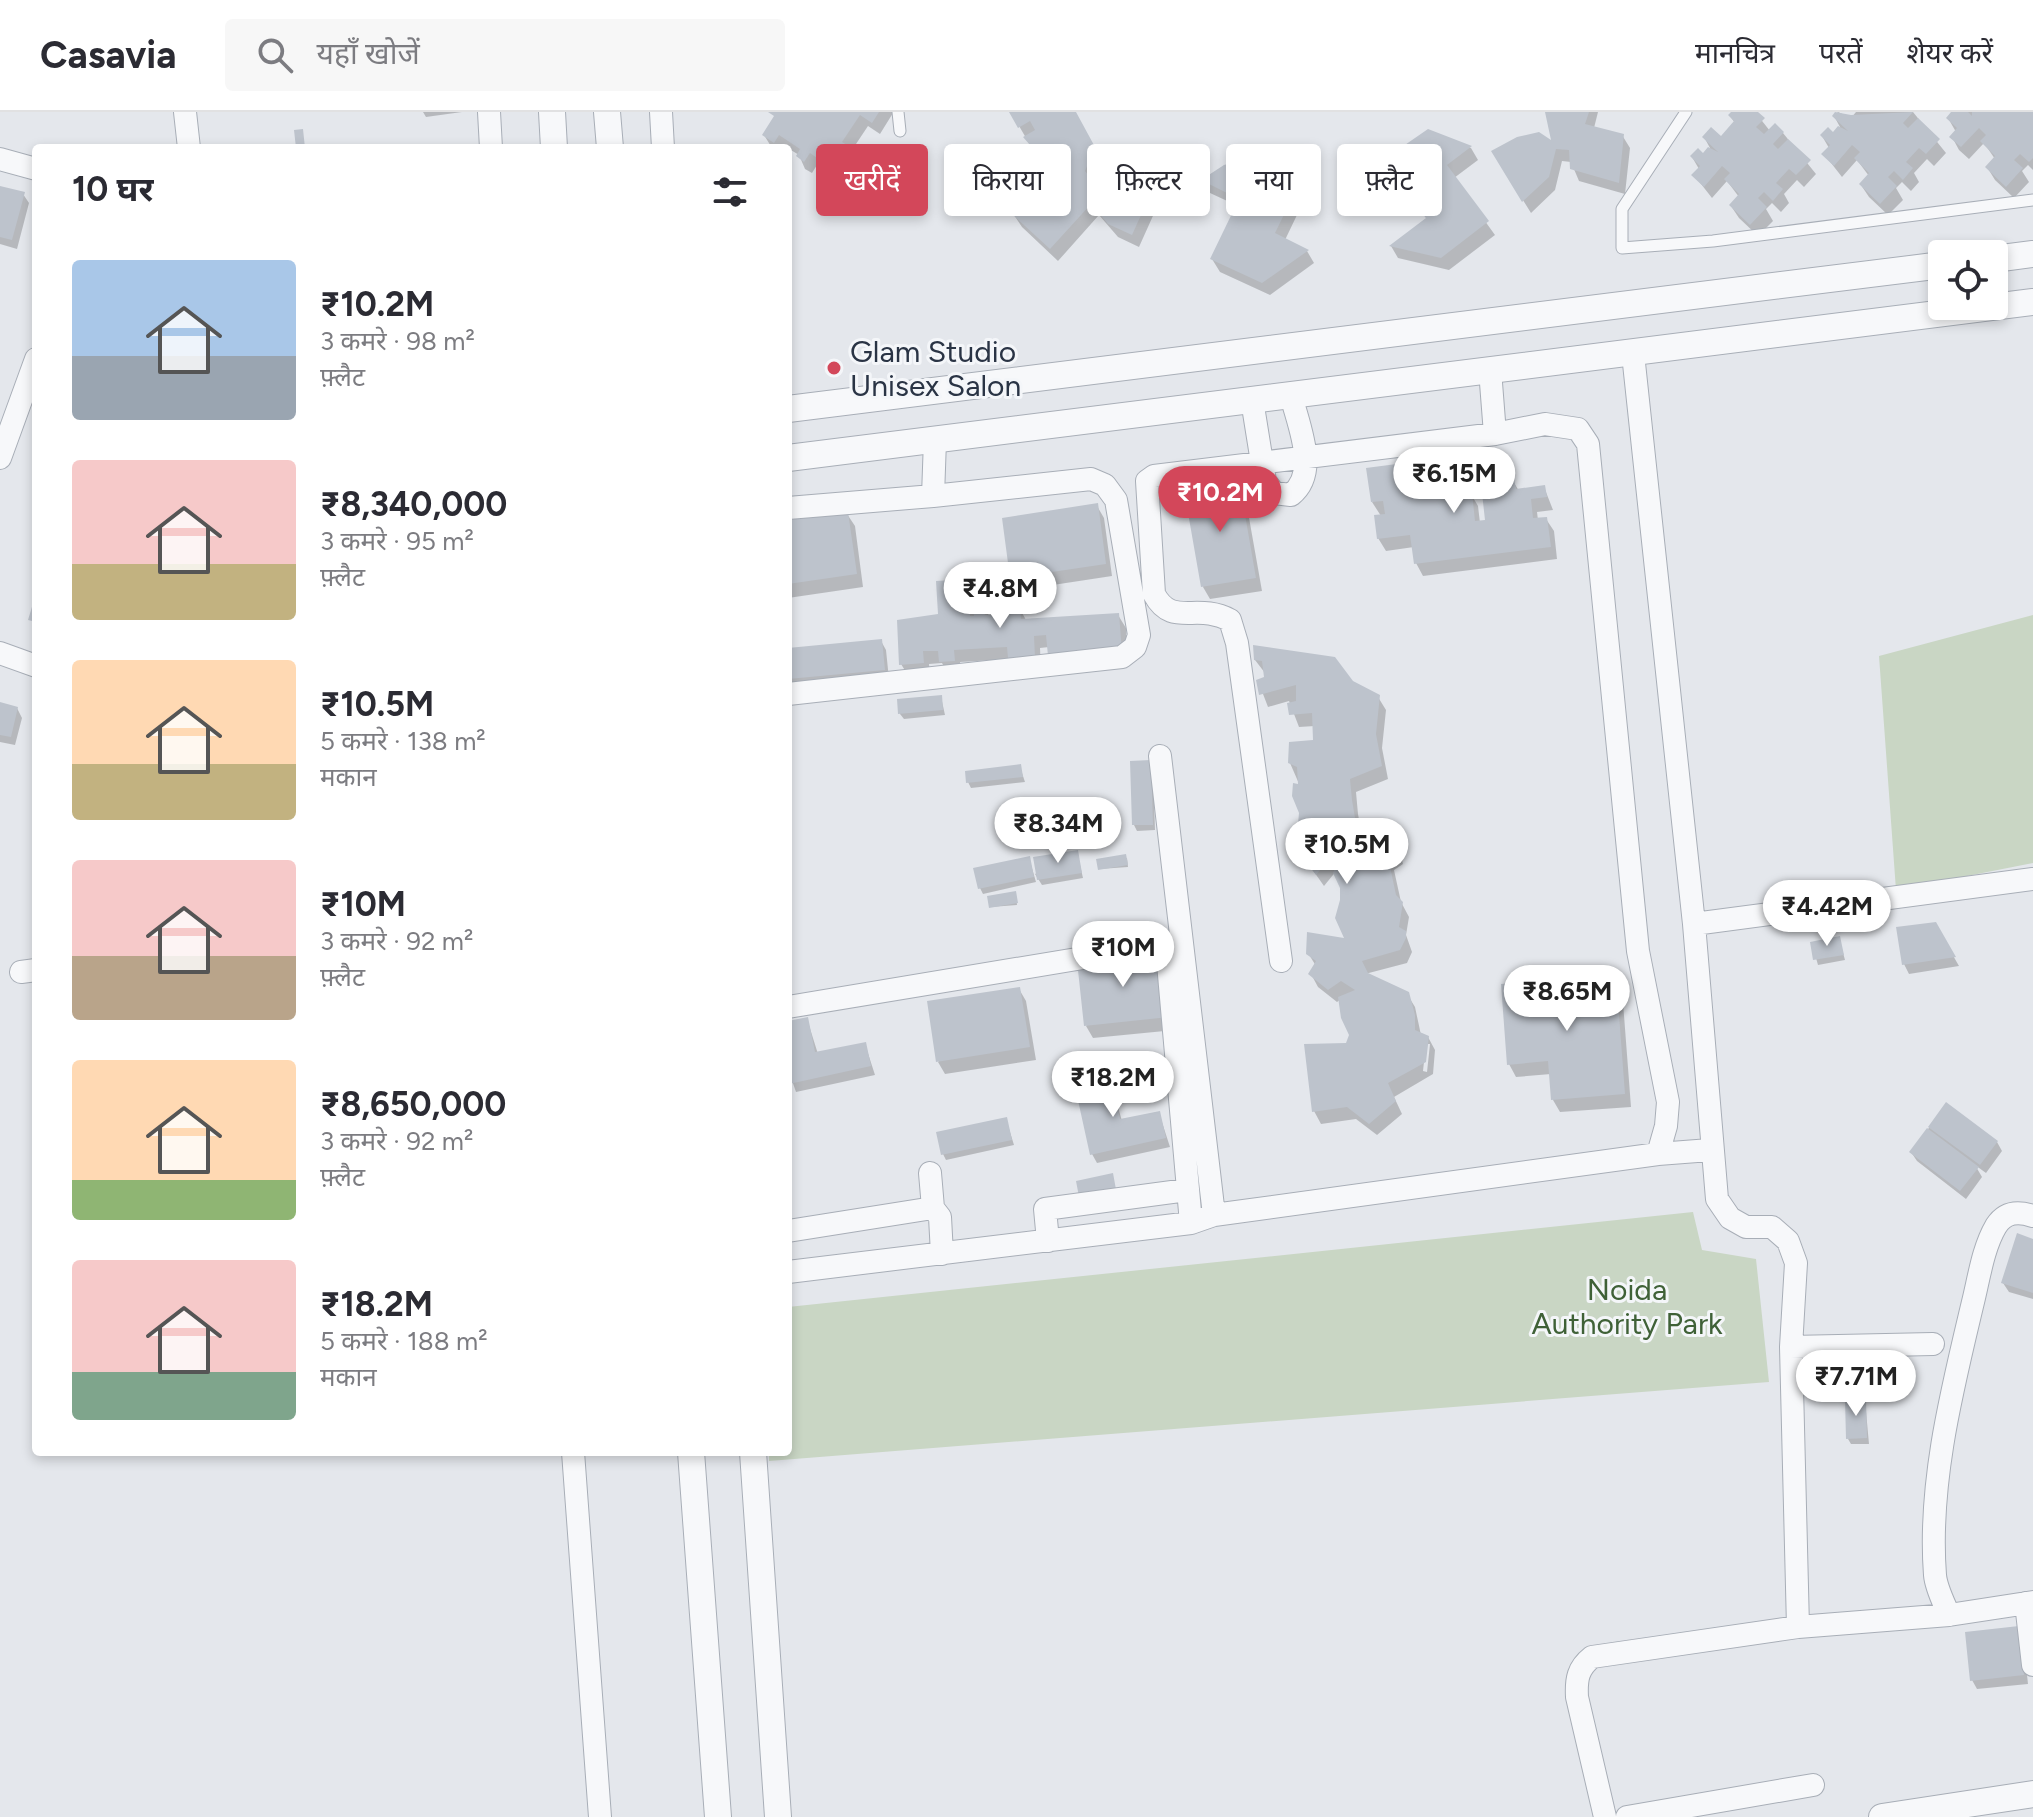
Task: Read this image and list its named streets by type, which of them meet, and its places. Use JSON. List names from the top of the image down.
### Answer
{
  "parks": ["Noida Authority Park"],
  "places": ["Glam Studio Unisex Salon"],
  "page": {
    "header": "Casavia",
    "search": "यहाँ खोजें",
    "nav": ["मानचित्र", "परतें", "शेयर करें"],
    "chip": [
      "खरीदें",
      "किराया",
      "फ़िल्टर",
      "नया",
      "फ़्लैट"
    ],
    "heading": "10 घर",
    "list": [
      {
        "name": "₹10.2M",
        "note": "3 कमरे · 98 m² · फ़्लैट"
      },
      {
        "name": "₹8,340,000",
        "note": "3 कमरे · 95 m² · फ़्लैट"
      },
      {
        "name": "₹10.5M",
        "note": "5 कमरे · 138 m² · मकान"
      },
      {
        "name": "₹10M",
        "note": "3 कमरे · 92 m² · फ़्लैट"
      },
      {
        "name": "₹8,650,000",
        "note": "3 कमरे · 92 m² · फ़्लैट"
      },
      {
        "name": "₹18.2M",
        "note": "5 कमरे · 188 m² · मकान"
      }
    ],
    "price": [
      "₹6.15M",
      "₹10.2M",
      "₹4.8M",
      "₹8.34M",
      "₹10.5M",
      "₹4.42M",
      "₹10M",
      "₹8.65M",
      "₹18.2M",
      "₹7.71M"
    ]
  }
}
